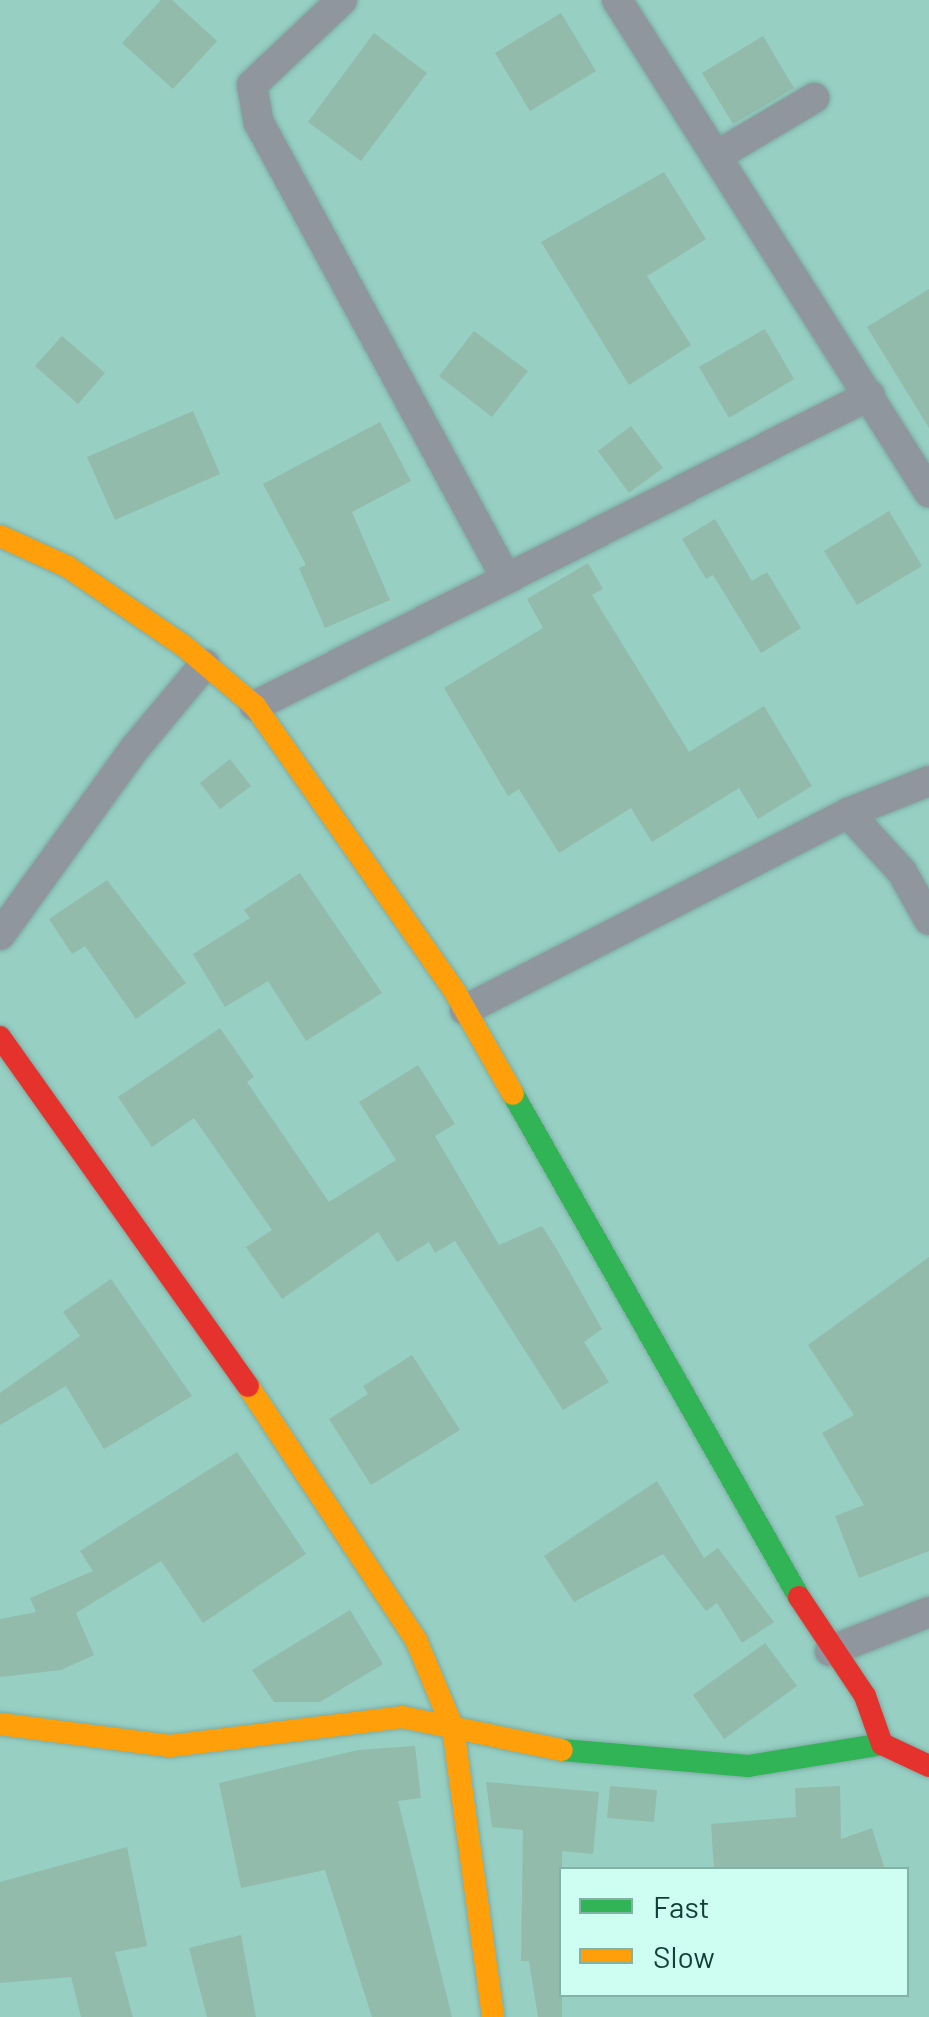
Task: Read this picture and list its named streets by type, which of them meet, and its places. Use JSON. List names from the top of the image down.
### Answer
{
  "legend": ["Fast", "Slow"]
}
